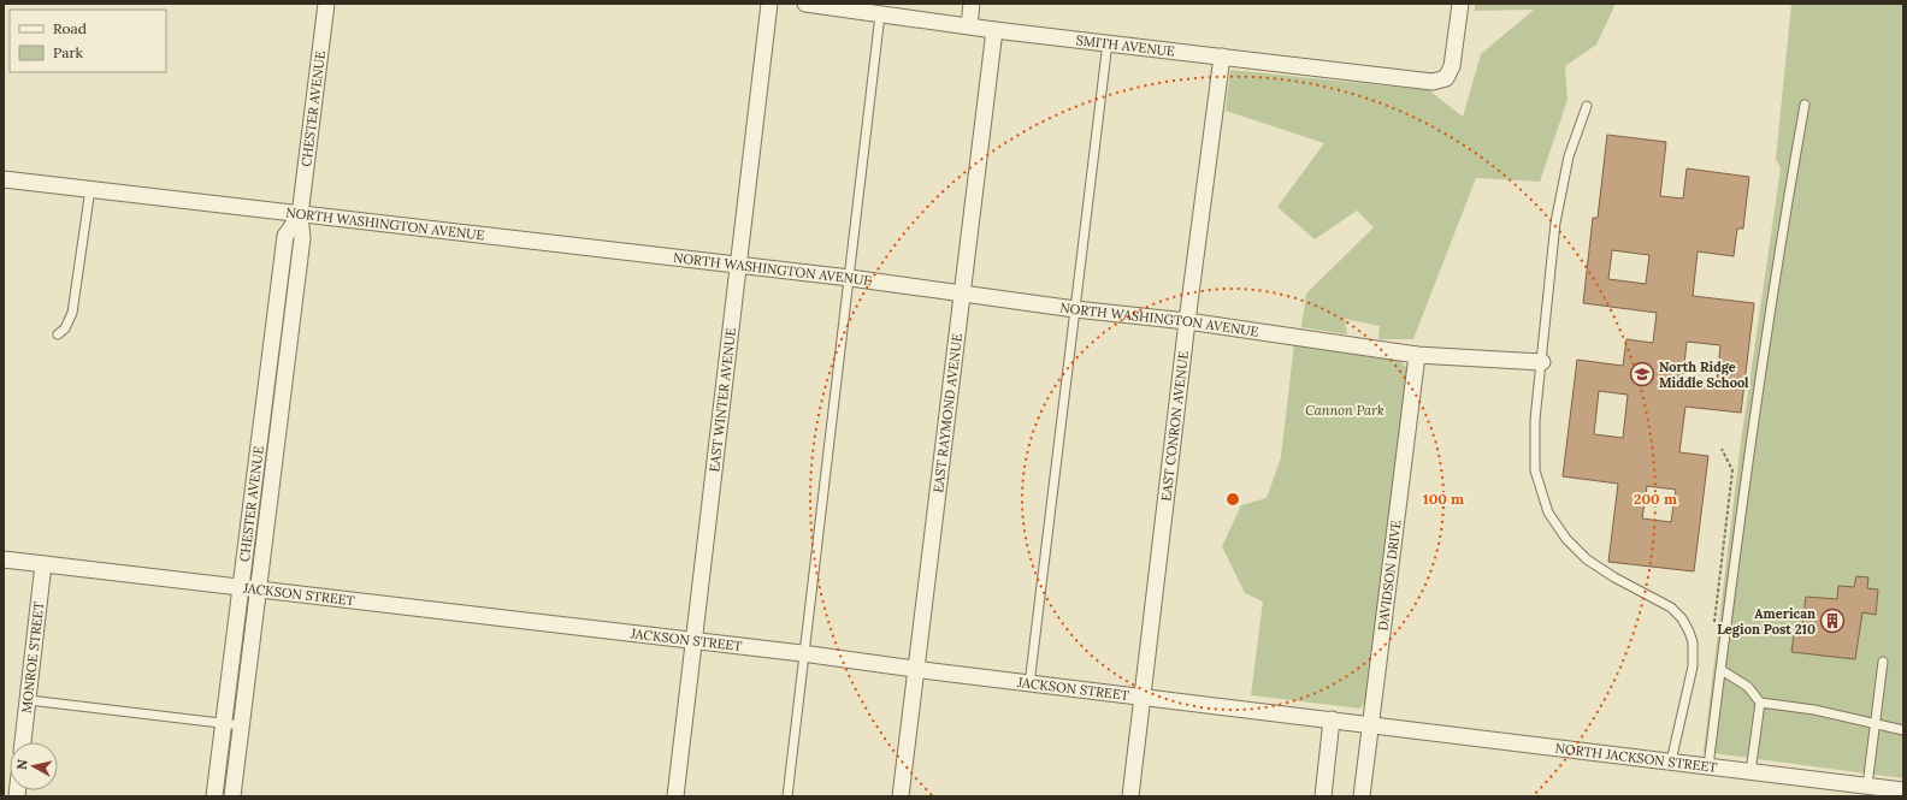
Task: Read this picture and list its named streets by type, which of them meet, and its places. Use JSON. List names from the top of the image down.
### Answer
{
  "streets": {
    "street": [
      "SMITH AVENUE",
      "CHESTER AVENUE",
      "NORTH WASHINGTON AVENUE",
      "EAST WINTER AVENUE",
      "EAST RAYMOND AVENUE",
      "EAST CONRON AVENUE",
      "DAVIDSON DRIVE",
      "JACKSON STREET",
      "MONROE STREET",
      "NORTH JACKSON STREET"
    ]
  },
  "crossings": [
    ["SMITH AVENUE", "EAST RAYMOND AVENUE"],
    ["SMITH AVENUE", "EAST CONRON AVENUE"],
    ["CHESTER AVENUE", "NORTH WASHINGTON AVENUE"],
    ["CHESTER AVENUE", "JACKSON STREET"],
    ["NORTH WASHINGTON AVENUE", "EAST WINTER AVENUE"],
    ["NORTH WASHINGTON AVENUE", "EAST RAYMOND AVENUE"],
    ["NORTH WASHINGTON AVENUE", "EAST CONRON AVENUE"],
    ["NORTH WASHINGTON AVENUE", "DAVIDSON DRIVE"],
    ["EAST WINTER AVENUE", "JACKSON STREET"],
    ["EAST RAYMOND AVENUE", "JACKSON STREET"],
    ["EAST CONRON AVENUE", "JACKSON STREET"],
    ["DAVIDSON DRIVE", "JACKSON STREET"],
    ["DAVIDSON DRIVE", "NORTH JACKSON STREET"],
    ["JACKSON STREET", "MONROE STREET"],
    ["JACKSON STREET", "NORTH JACKSON STREET"]
  ],
  "parks": ["Cannon Park"],
  "places": {
    "school or university": ["North Ridge Middle School"],
    "building": ["American Legion Post 210"]
  },
  "legend": ["Road", "Park"],
  "north": "left",
  "rings": ["100 m", "200 m"]
}
